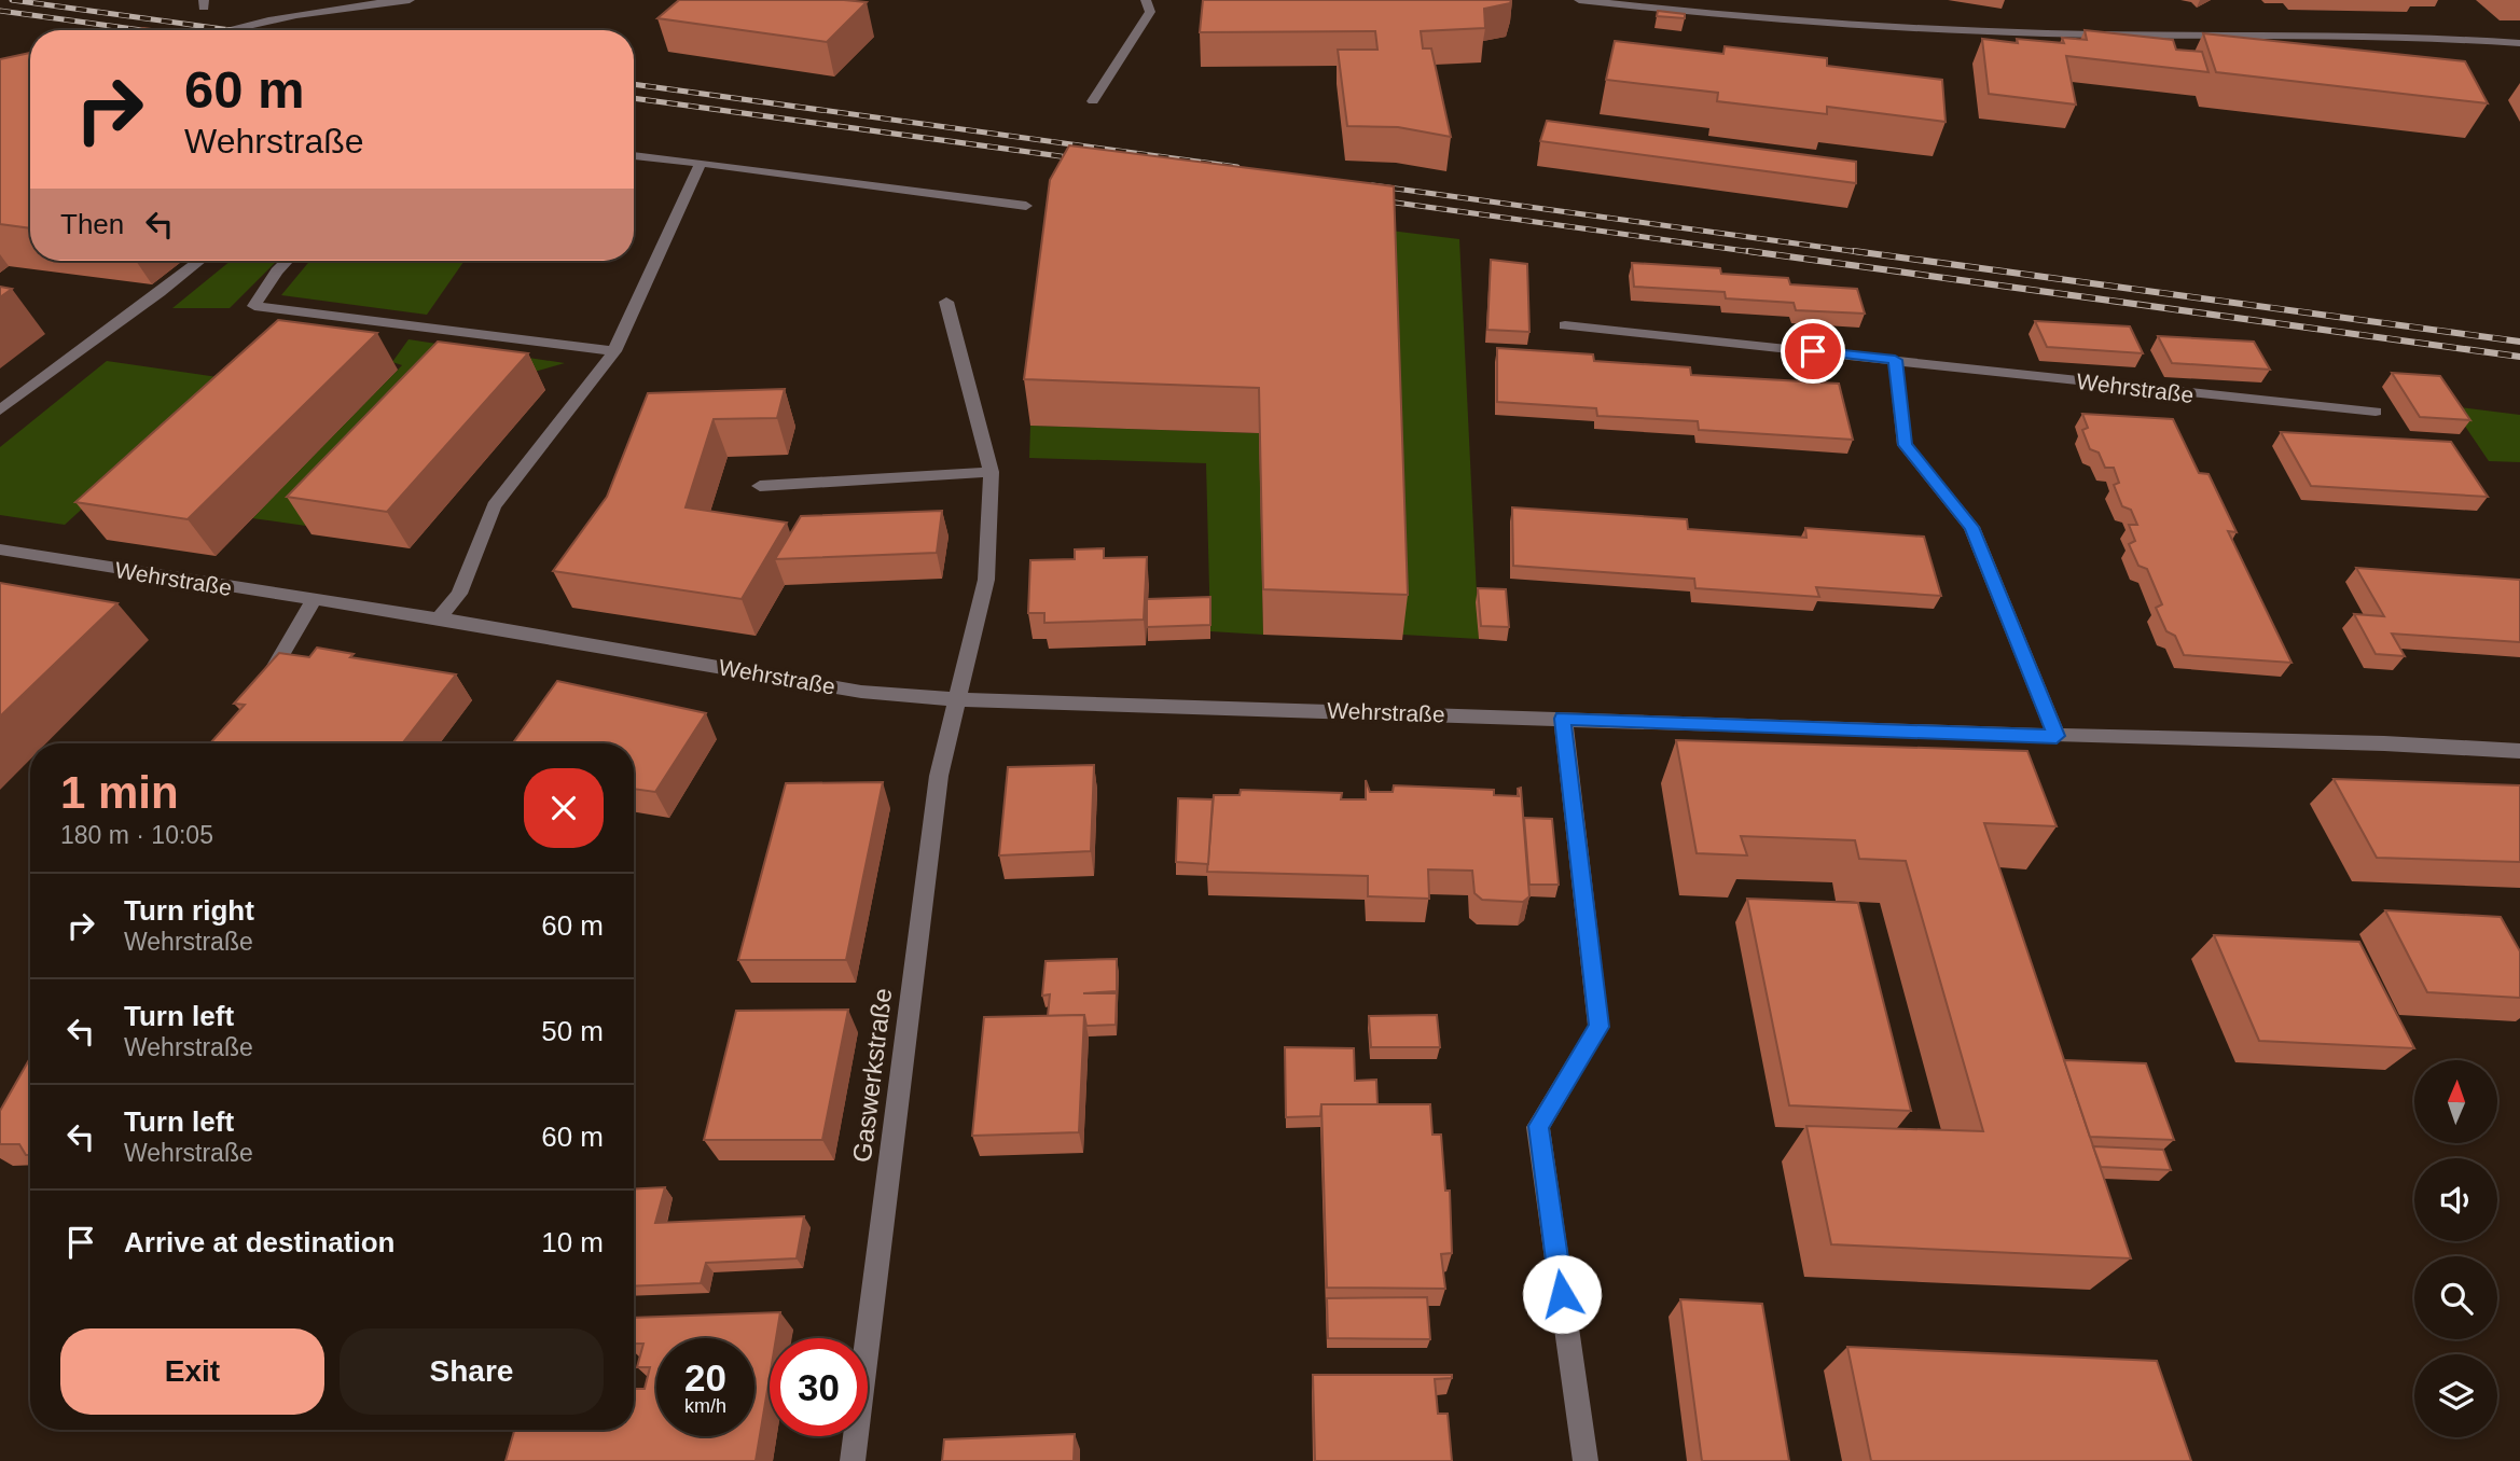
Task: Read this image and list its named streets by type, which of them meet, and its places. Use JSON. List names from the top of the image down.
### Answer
{
  "streets": {
    "street": ["Wehrstraße", "Gaswerkstraße"]
  },
  "crossings": [
    ["Wehrstraße", "Gaswerkstraße"]
  ],
  "north": "top",
  "page": {
    "turn": ["60 m", "Wehrstraße"],
    "then": "Then",
    "heading": ["1 min", "180 m · 10:05"],
    "list": [
      {
        "name": "Turn right",
        "note": "Wehrstraße",
        "value": "60 m"
      },
      {
        "name": "Turn left",
        "note": "Wehrstraße",
        "value": "50 m"
      },
      {
        "name": "Turn left",
        "note": "Wehrstraße",
        "value": "60 m"
      },
      {
        "name": "Arrive at destination",
        "value": "10 m"
      }
    ],
    "buttons": ["Exit", "Share"],
    "speed": "20 km/h",
    "limit": "30"
  }
}
